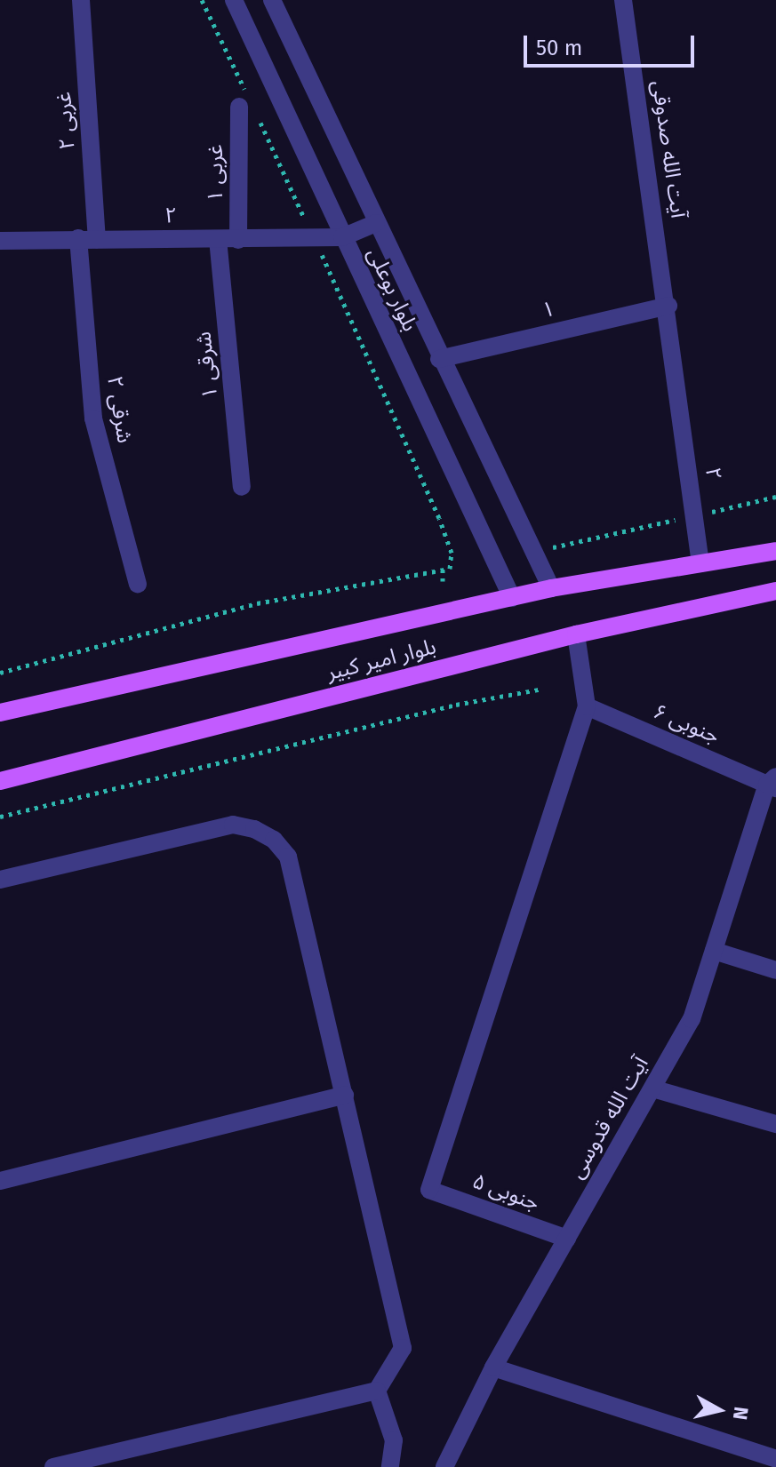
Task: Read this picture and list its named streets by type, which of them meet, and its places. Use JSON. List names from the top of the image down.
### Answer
{
  "streets": {
    "main road": ["بلوار امیر کبیر"],
    "street": [
      "غربی ۲",
      "آیت الله صدوقی",
      "غربی ۱",
      "۲",
      "بلوار بوعلی",
      "۱",
      "شرقی ۱",
      "شرقی ۲",
      "۶ جنوبی",
      "آیت الله قدوسی",
      "۵ جنوبی"
    ]
  },
  "crossings": [
    ["غربی ۲", "۲"],
    ["آیت الله صدوقی", "۲"],
    ["آیت الله صدوقی", "۱"],
    ["غربی ۱", "۲"],
    ["۲", "بلوار بوعلی"],
    ["۲", "۱"],
    ["۲", "شرقی ۱"],
    ["۲", "شرقی ۲"],
    ["۲", "بلوار امیر کبیر"],
    ["بلوار بوعلی", "۱"],
    ["بلوار بوعلی", "بلوار امیر کبیر"],
    ["۶ جنوبی", "آیت الله قدوسی"],
    ["۶ جنوبی", "۵ جنوبی"],
    ["آیت الله قدوسی", "۵ جنوبی"]
  ],
  "scale_bar": "50 m",
  "north": "right"
}
